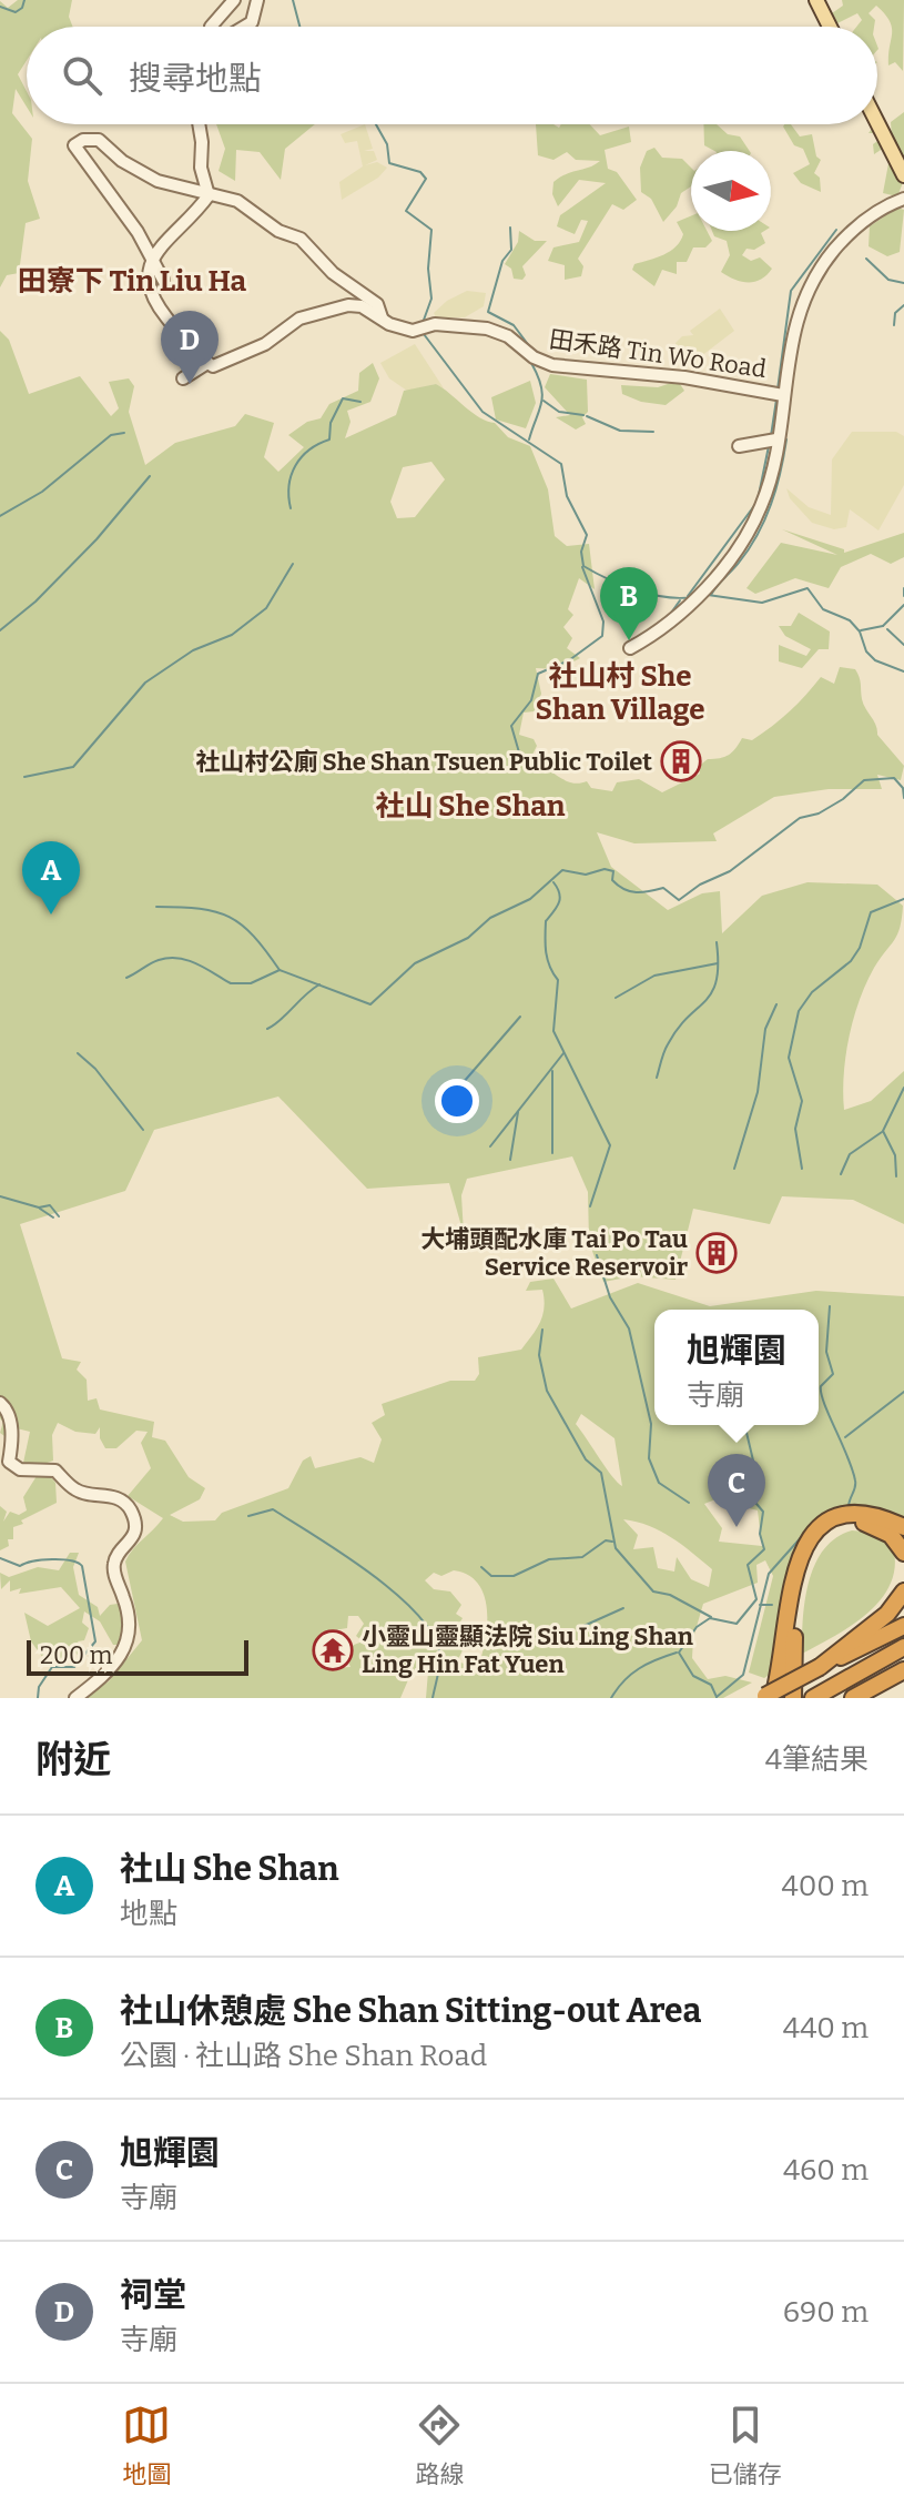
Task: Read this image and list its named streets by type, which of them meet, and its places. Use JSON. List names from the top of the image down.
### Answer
{
  "streets": {
    "street": ["田禾路 Tin Wo Road"]
  },
  "districts": ["田寮下 Tin Liu Ha", "社山村 She Shan Village", "社山 She Shan"],
  "places": {
    "building": ["社山村公廁 She Shan Tsuen Public Toilet", "大埔頭配水庫 Tai Po Tau Service Reservoir"],
    "temple": ["小靈山靈顯法院 Siu Ling Shan Ling Hin Fat Yuen"]
  },
  "scale_bar": "200 m",
  "north": "right",
  "page": {
    "search": "搜尋地點",
    "pins": [
      "D",
      "B",
      "A",
      "C"
    ],
    "popup": ["旭輝園", "寺廟"],
    "scale": "200 m",
    "heading": ["附近", "4筆結果"],
    "list": [
      {
        "mark": "A",
        "name": "社山 She Shan",
        "note": "地點",
        "value": "400 m"
      },
      {
        "mark": "B",
        "name": "社山休憩處 She Shan Sitting-out Area",
        "note": "公園 · 社山路 She Shan Road",
        "value": "440 m"
      },
      {
        "mark": "C",
        "name": "旭輝園",
        "note": "寺廟",
        "value": "460 m"
      },
      {
        "mark": "D",
        "name": "祠堂",
        "note": "寺廟",
        "value": "690 m"
      }
    ],
    "nav": ["地圖", "路線", "已儲存"]
  }
}
